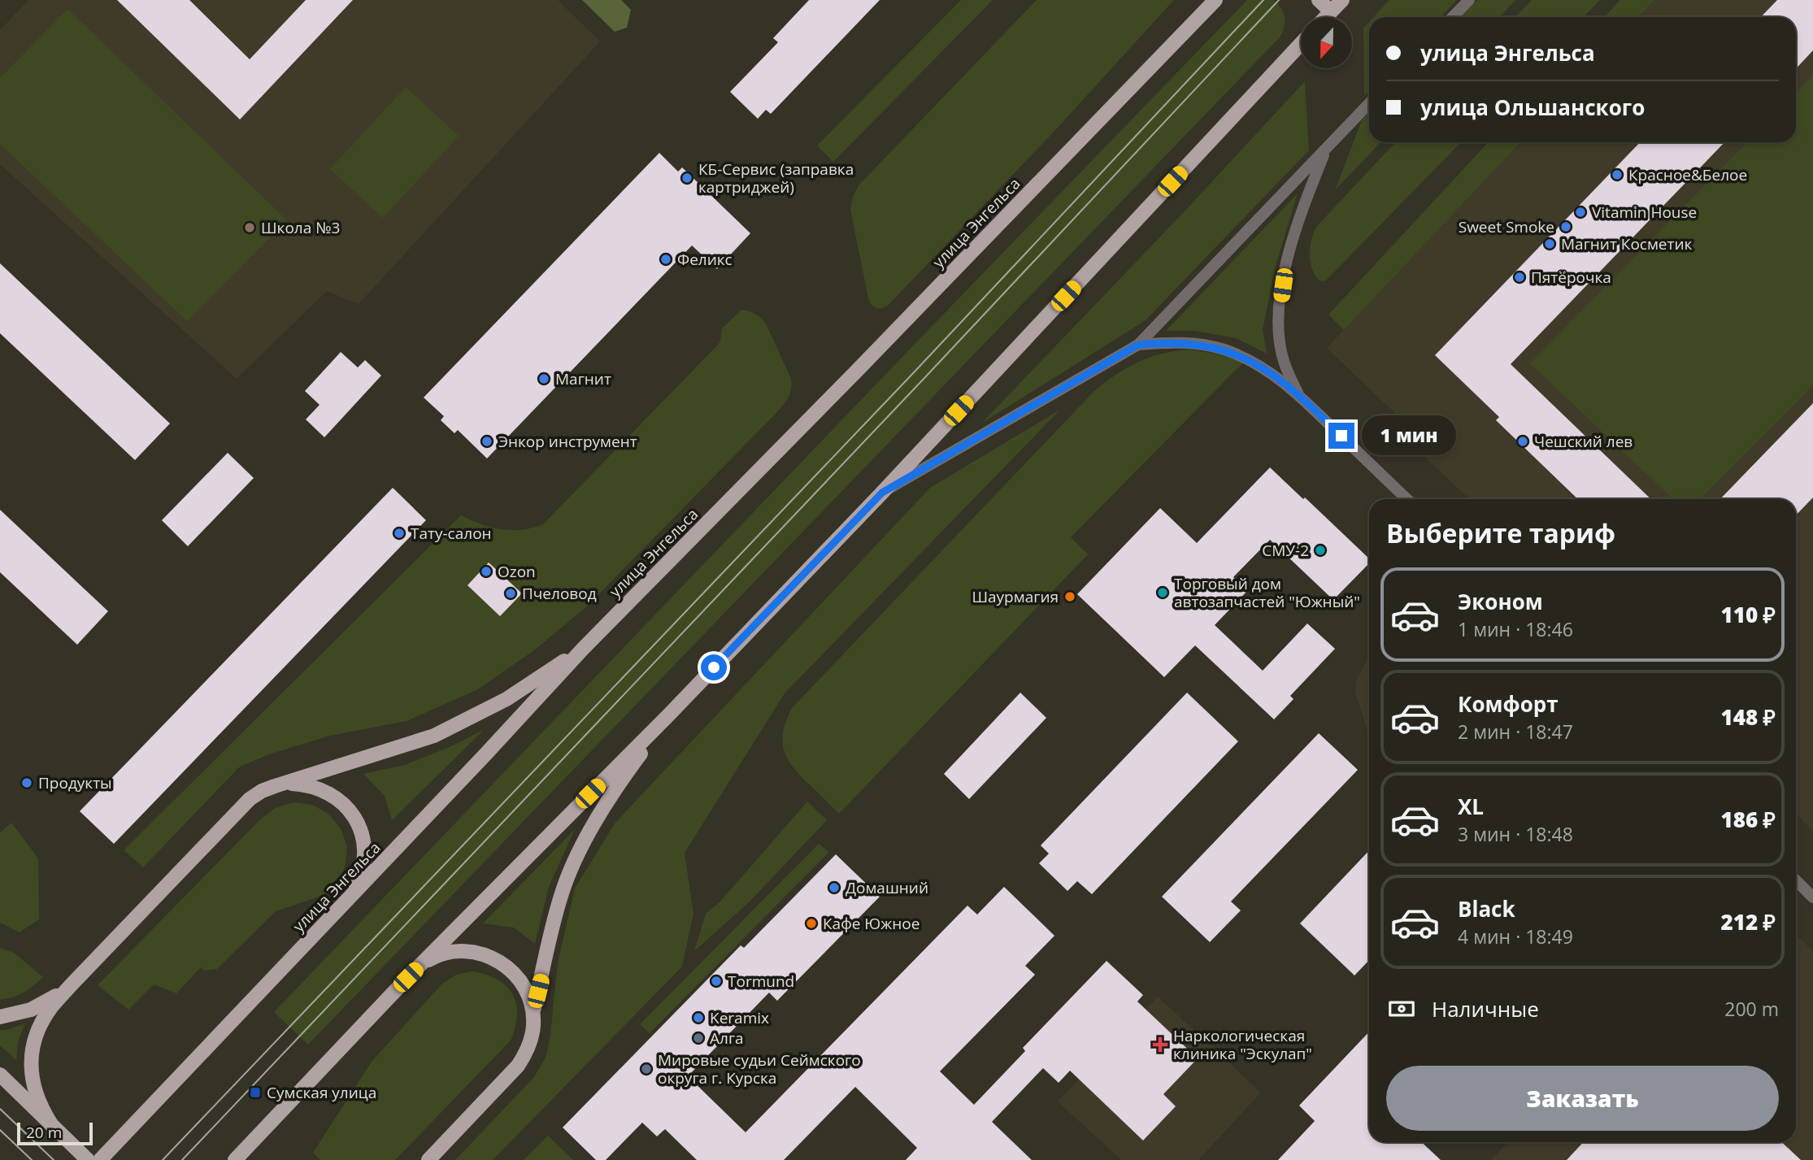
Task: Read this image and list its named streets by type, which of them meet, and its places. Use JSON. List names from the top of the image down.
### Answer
{
  "streets": {
    "main road": ["улица Энгельса"]
  },
  "places": {
    "other": [
      "Красное&Белое",
      "КБ-Сервис (заправка картриджей)",
      "Vitamin House",
      "Sweet Smoke",
      "Школа №3",
      "Магнит Косметик",
      "Феликс",
      "Пятёрочка",
      "Магнит",
      "Энкор инструмент",
      "Чешский лев",
      "Тату-салон",
      "СМУ-2",
      "Ozon",
      "Торговый дом автозапчастей \"Южный\"",
      "Пчеловод",
      "Шаурмагия",
      "Продукты",
      "Домашний",
      "Кафе Южное",
      "Tormund",
      "Keramix",
      "Алга",
      "Мировые судьи Сеймского округа г. Курска"
    ],
    "health": ["Наркологическая клиника \"Эскулап\""],
    "transit": ["Сумская улица"]
  },
  "scale_bar": "20 m",
  "north": "bottom",
  "page": {
    "banner": ["улица Энгельса", "улица Ольшанского"],
    "bubble": "1 мин",
    "heading": "Выберите тариф",
    "list": [
      {
        "name": "Эконом",
        "note": "1 мин · 18:46",
        "value": "110 ₽"
      },
      {
        "name": "Комфорт",
        "note": "2 мин · 18:47",
        "value": "148 ₽"
      },
      {
        "name": "XL",
        "note": "3 мин · 18:48",
        "value": "186 ₽"
      },
      {
        "name": "Black",
        "note": "4 мин · 18:49",
        "value": "212 ₽"
      }
    ],
    "pay": ["Наличные", "200 m"],
    "buttons": "Заказать",
    "scale": "20 m"
  }
}
